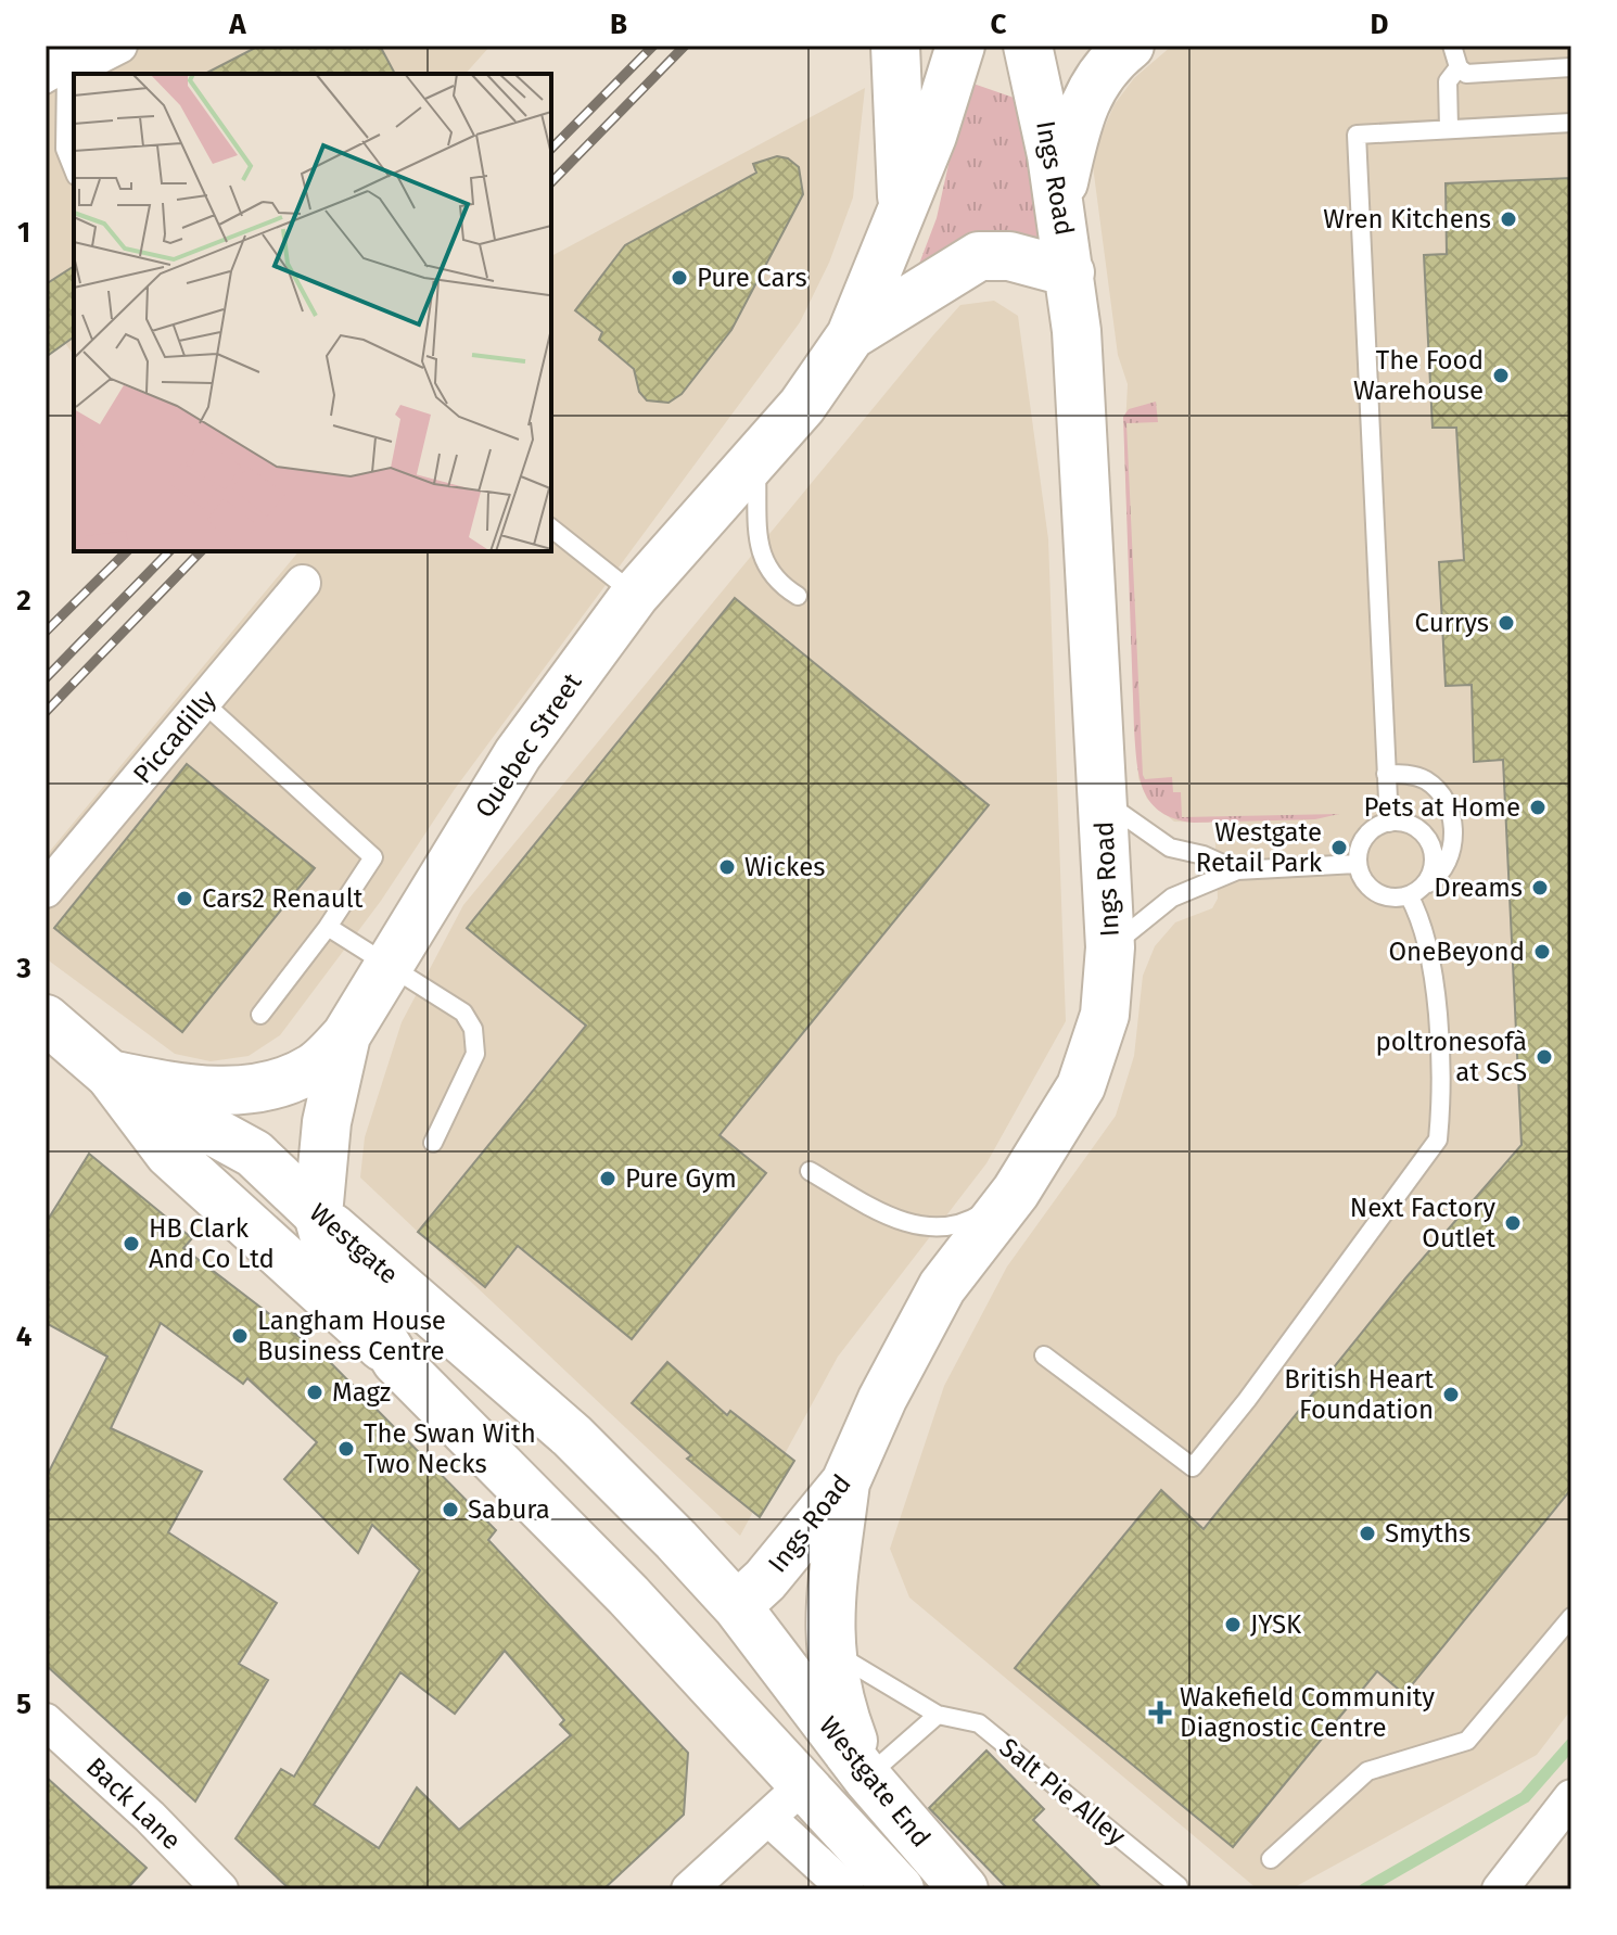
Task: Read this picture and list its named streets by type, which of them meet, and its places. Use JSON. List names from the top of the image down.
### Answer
{
  "streets": {
    "main road": [
      "Ings Road",
      "Quebec Street",
      "Westgate",
      "Westgate End"
    ],
    "street": ["Piccadilly", "Back Lane"],
    "lane": ["Salt Pie Alley"]
  },
  "crossings": [
    ["Ings Road", "Quebec Street"],
    ["Ings Road", "Westgate"],
    ["Ings Road", "Westgate End"],
    ["Quebec Street", "Westgate"],
    ["Westgate", "Westgate End"],
    ["Westgate", "Salt Pie Alley"],
    ["Westgate End", "Salt Pie Alley"]
  ],
  "places": {
    "other": [
      "Wren Kitchens",
      "Pure Cars",
      "The Food Warehouse",
      "Currys",
      "Pets at Home",
      "Westgate Retail Park",
      "Wickes",
      "Dreams",
      "Cars2 Renault",
      "OneBeyond",
      "poltronesofà at ScS",
      "Pure Gym",
      "Next Factory Outlet",
      "HB Clark And Co Ltd",
      "Langham House Business Centre",
      "Magz",
      "British Heart Foundation",
      "The Swan With Two Necks",
      "Sabura",
      "Smyths",
      "JYSK"
    ],
    "health": ["Wakefield Community Diagnostic Centre"]
  },
  "grid": {
    "columns": [
      "A",
      "B",
      "C",
      "D"
    ],
    "rows": [
      "1",
      "2",
      "3",
      "4",
      "5"
    ]
  }
}
